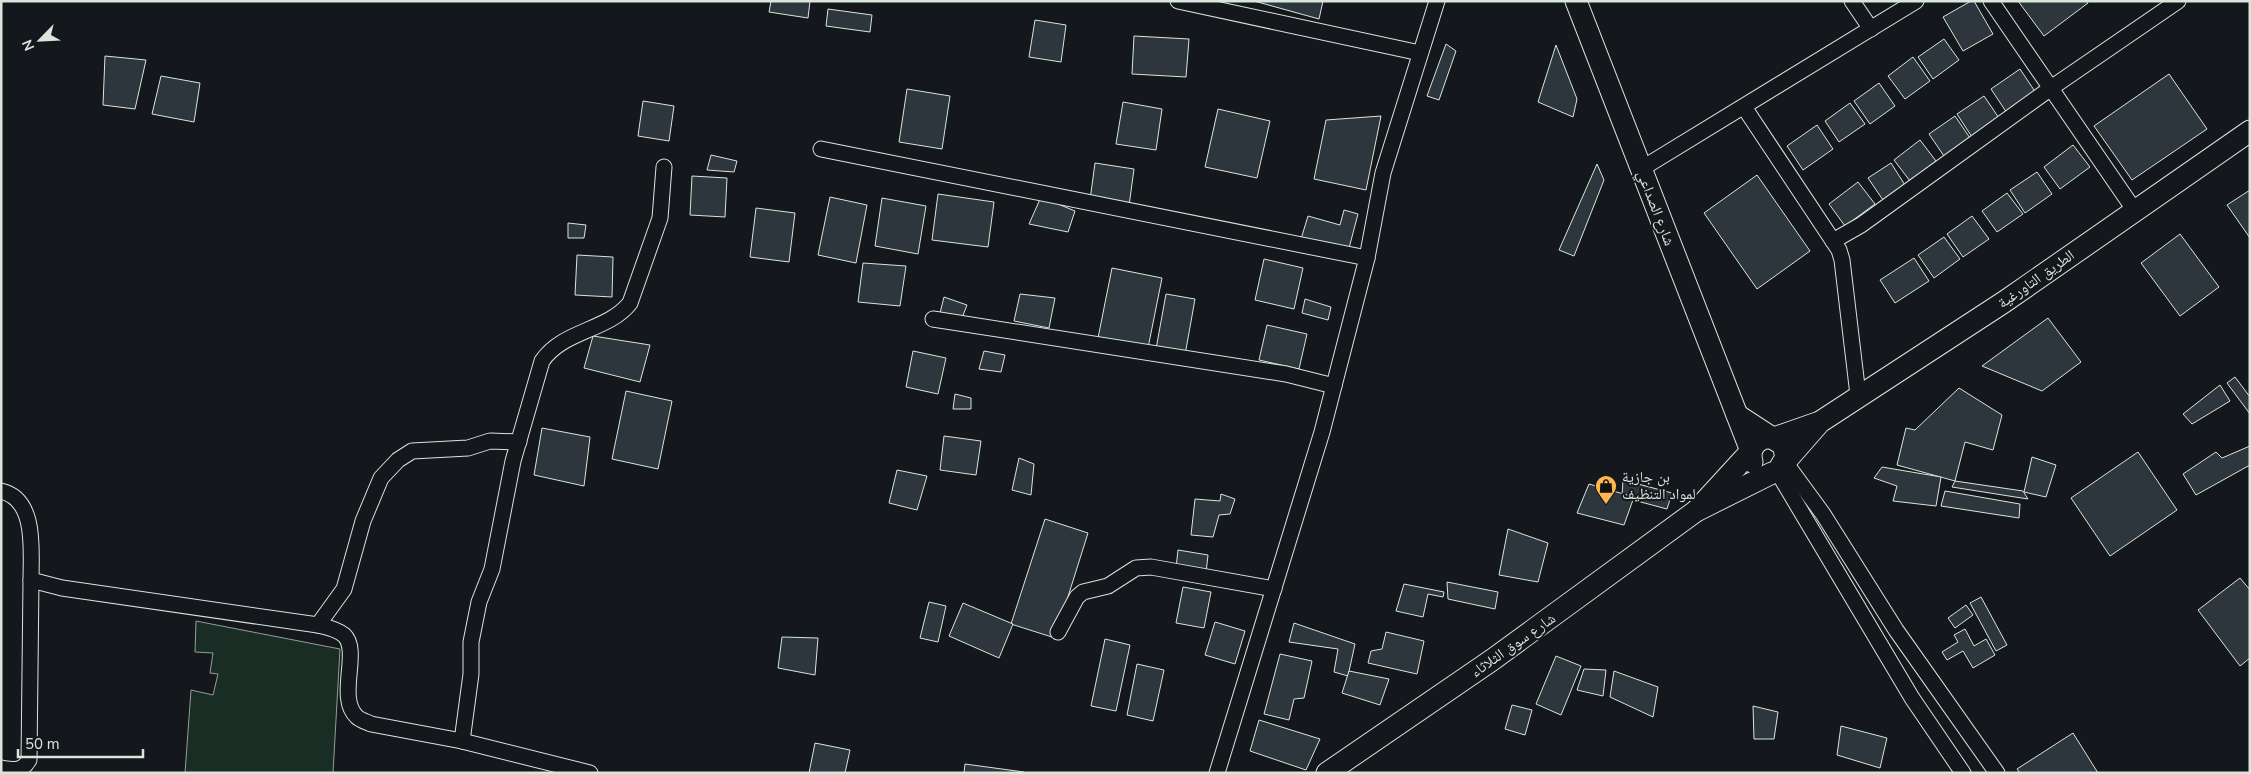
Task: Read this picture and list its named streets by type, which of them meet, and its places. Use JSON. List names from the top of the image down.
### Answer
{
  "streets": {
    "street": ["شارع الصداعي", "الطريق التاورغية", "شارع سوق الثلاثاء"]
  },
  "places": {
    "shop": ["بن جازية لمواد التنظيف"]
  },
  "scale_bar": "50 m",
  "north": "bottom left"
}
